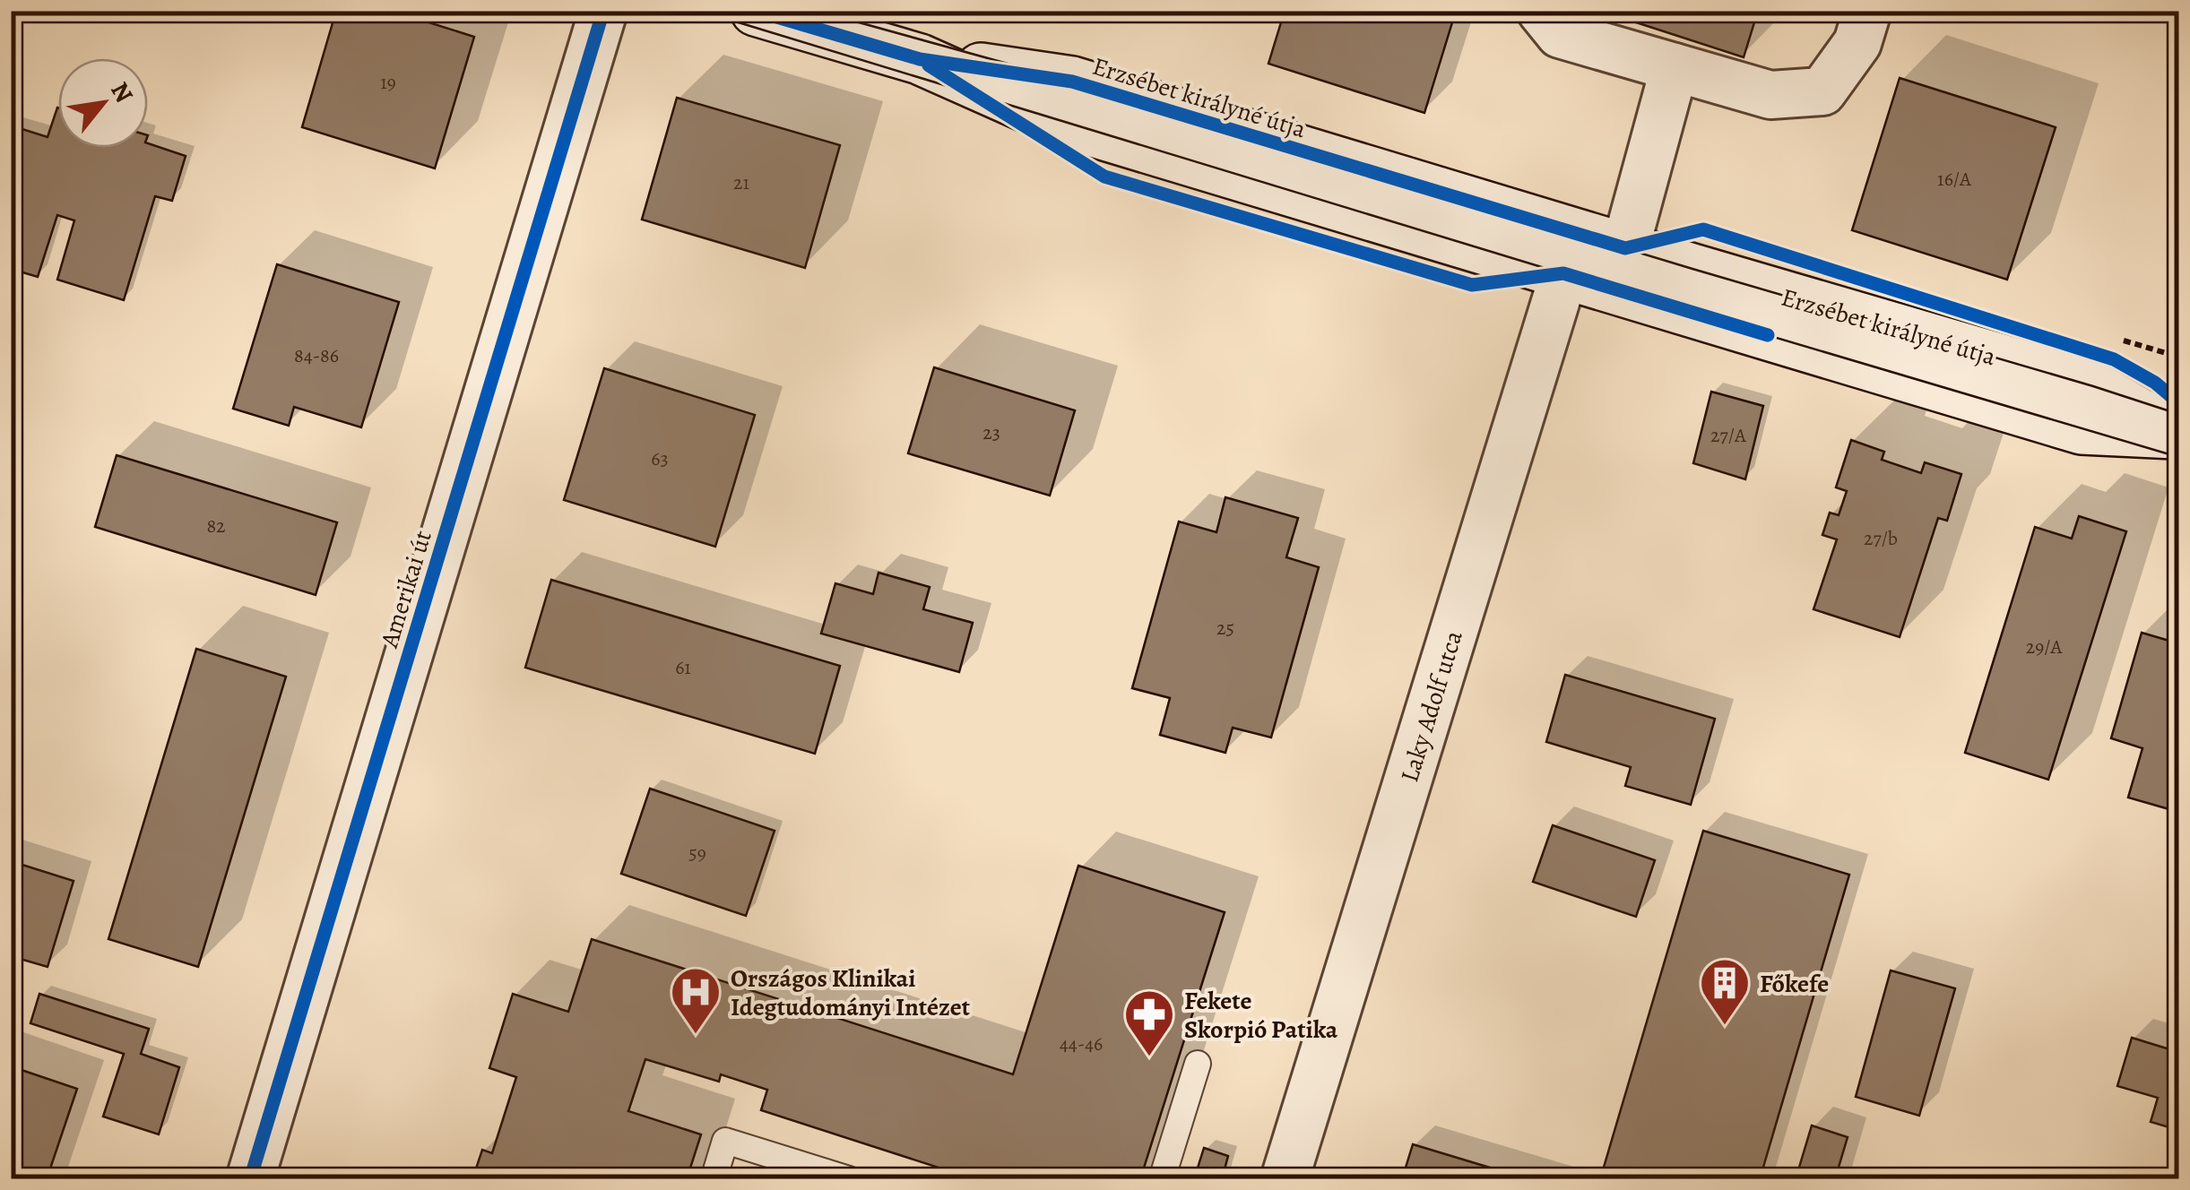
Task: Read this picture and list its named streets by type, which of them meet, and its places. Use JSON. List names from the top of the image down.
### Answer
{
  "streets": {
    "street": ["Erzsébet királyné útja", "Amerikai út", "Laky Adolf utca"]
  },
  "crossings": [
    ["Erzsébet királyné útja", "Laky Adolf utca"]
  ],
  "places": {
    "building": ["Főkefe"],
    "hospital": ["Országos Klinikai Idegtudományi Intézet"],
    "pharmacy": ["Fekete Skorpió Patika"]
  },
  "house_numbers": [
    "19",
    "16/A",
    "21",
    "84-86",
    "23",
    "27/A",
    "63",
    "82",
    "27/b",
    "25",
    "29/A",
    "61",
    "59",
    "44-46"
  ],
  "north": "top right"
}
